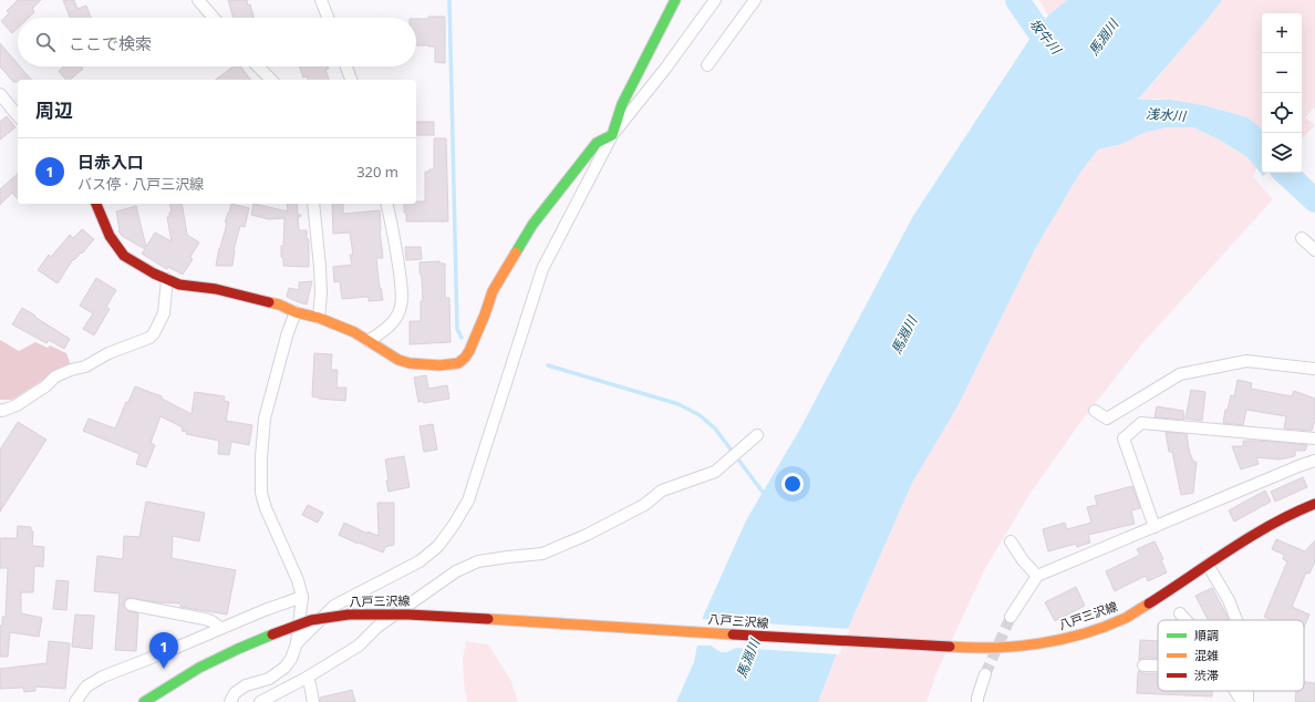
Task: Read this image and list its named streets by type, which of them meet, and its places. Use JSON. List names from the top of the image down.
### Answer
{
  "streets": {
    "main road": ["八戸三沢線"]
  },
  "water": ["坂牛川", "馬淵川", "浅水川"],
  "legend": ["順調", "混雑", "渋滞"],
  "page": {
    "map_buttons": ["+", "−"],
    "search": "ここで検索",
    "heading": "周辺",
    "list": [
      {
        "mark": "1",
        "name": "日赤入口",
        "note": "バス停 · 八戸三沢線",
        "value": "320 m"
      }
    ],
    "pins": "1"
  }
}
